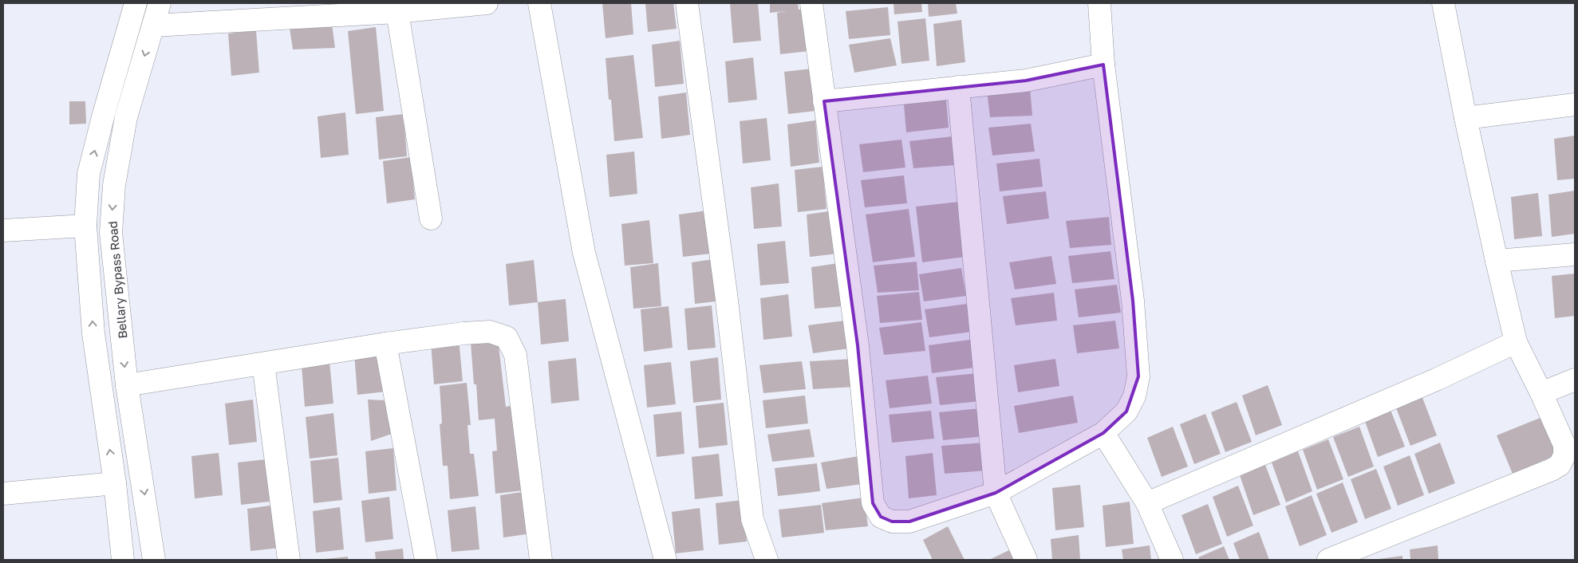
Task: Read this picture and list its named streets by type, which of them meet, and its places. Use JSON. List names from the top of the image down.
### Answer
{
  "streets": {
    "street": ["Bellary Bypass Road"]
  }
}
